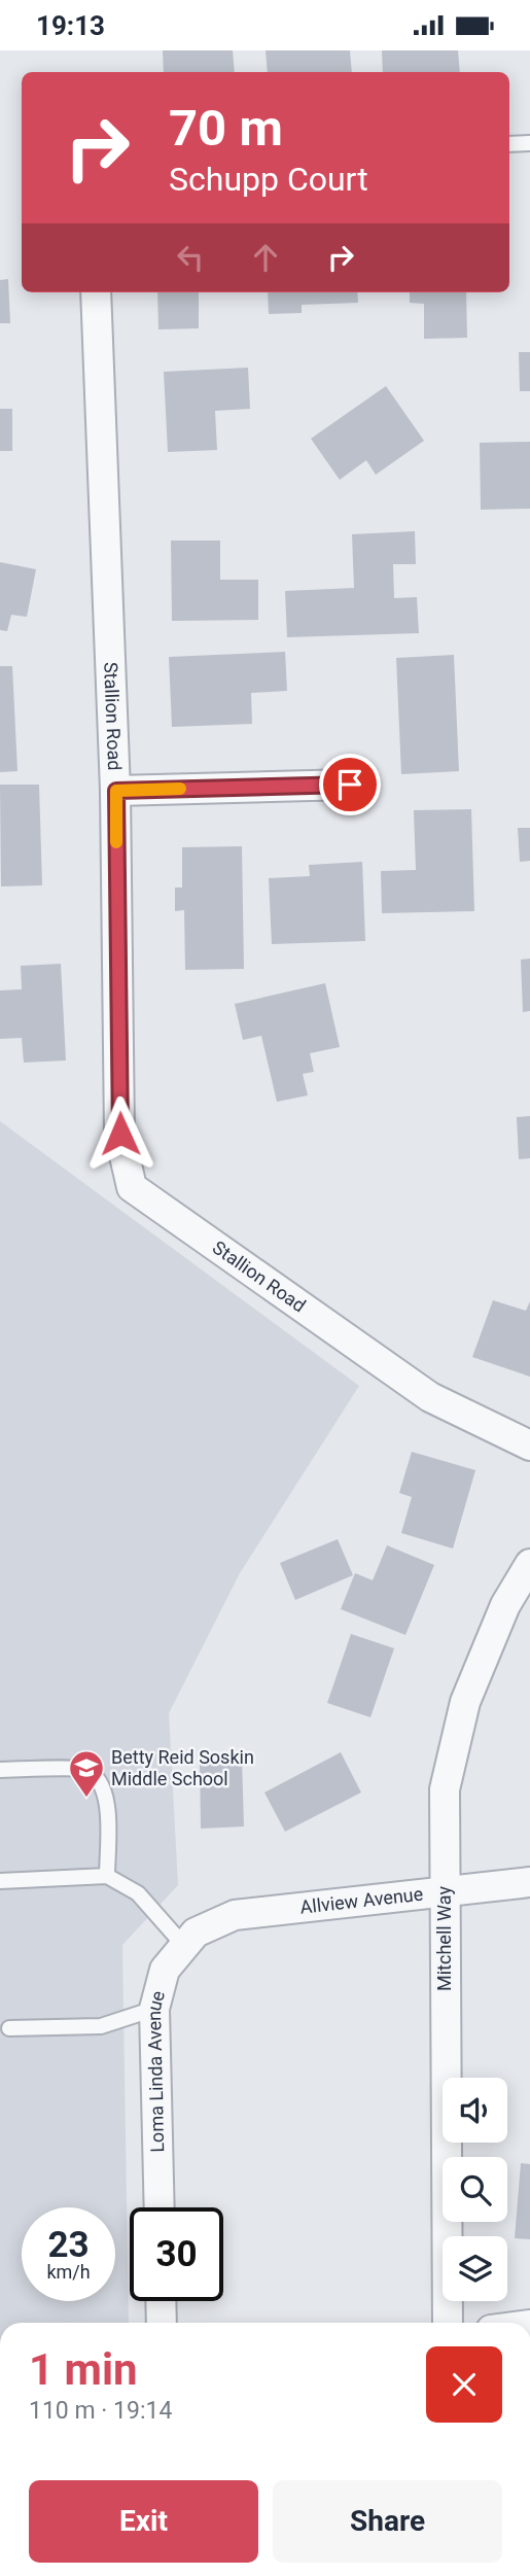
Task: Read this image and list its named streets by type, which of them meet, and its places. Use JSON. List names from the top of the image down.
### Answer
{
  "streets": {
    "street": [
      "Stallion Road",
      "Allview Avenue",
      "Mitchell Way",
      "Loma Linda Avenue"
    ]
  },
  "crossings": [
    ["Allview Avenue", "Mitchell Way"],
    ["Allview Avenue", "Loma Linda Avenue"]
  ],
  "places": {
    "school or university": ["Betty Reid Soskin Middle School"]
  },
  "page": {
    "status": "19:13",
    "turn": ["70 m", "Schupp Court"],
    "speed": "23 km/h",
    "limit": "30",
    "heading": ["1 min", "110 m · 19:14"],
    "buttons": ["Exit", "Share"]
  }
}
